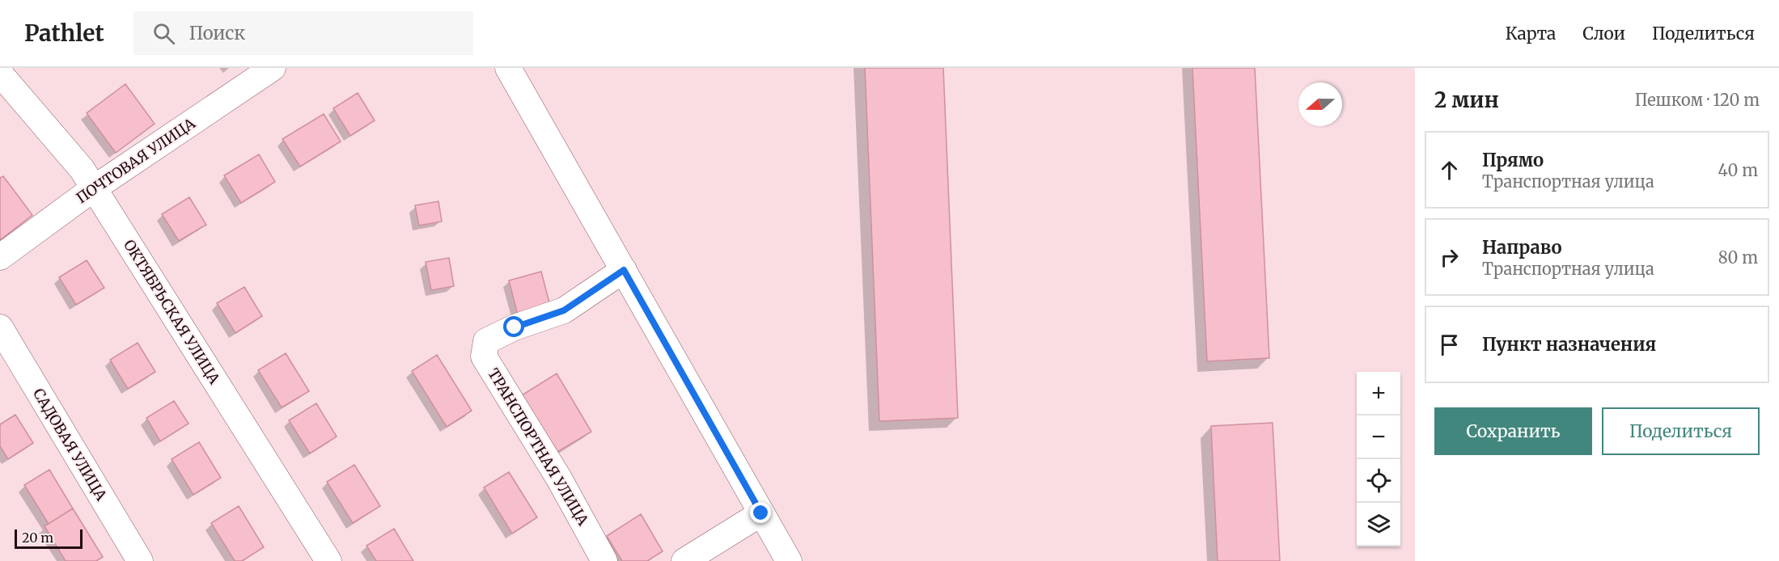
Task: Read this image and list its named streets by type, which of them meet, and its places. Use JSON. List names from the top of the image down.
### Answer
{
  "streets": {
    "street": [
      "ПОЧТОВАЯ УЛИЦА",
      "ОКТЯБРЬСКАЯ УЛИЦА",
      "САДОВАЯ УЛИЦА",
      "ТРАНСПОРТНАЯ УЛИЦА"
    ]
  },
  "crossings": [
    ["ПОЧТОВАЯ УЛИЦА", "ОКТЯБРЬСКАЯ УЛИЦА"]
  ],
  "scale_bar": "20 m",
  "north": "left",
  "page": {
    "header": "Pathlet",
    "search": "Поиск",
    "nav": ["Карта", "Слои", "Поделиться"],
    "heading": ["2 мин", "Пешком · 120 m"],
    "list": [
      ["Прямо", "Транспортная улица", "40 m"],
      ["Направо", "Транспортная улица", "80 m"],
      "Пункт назначения"
    ],
    "map_buttons": ["+", "−"],
    "buttons": ["Сохранить", "Поделиться"],
    "scale": "20 m"
  }
}
